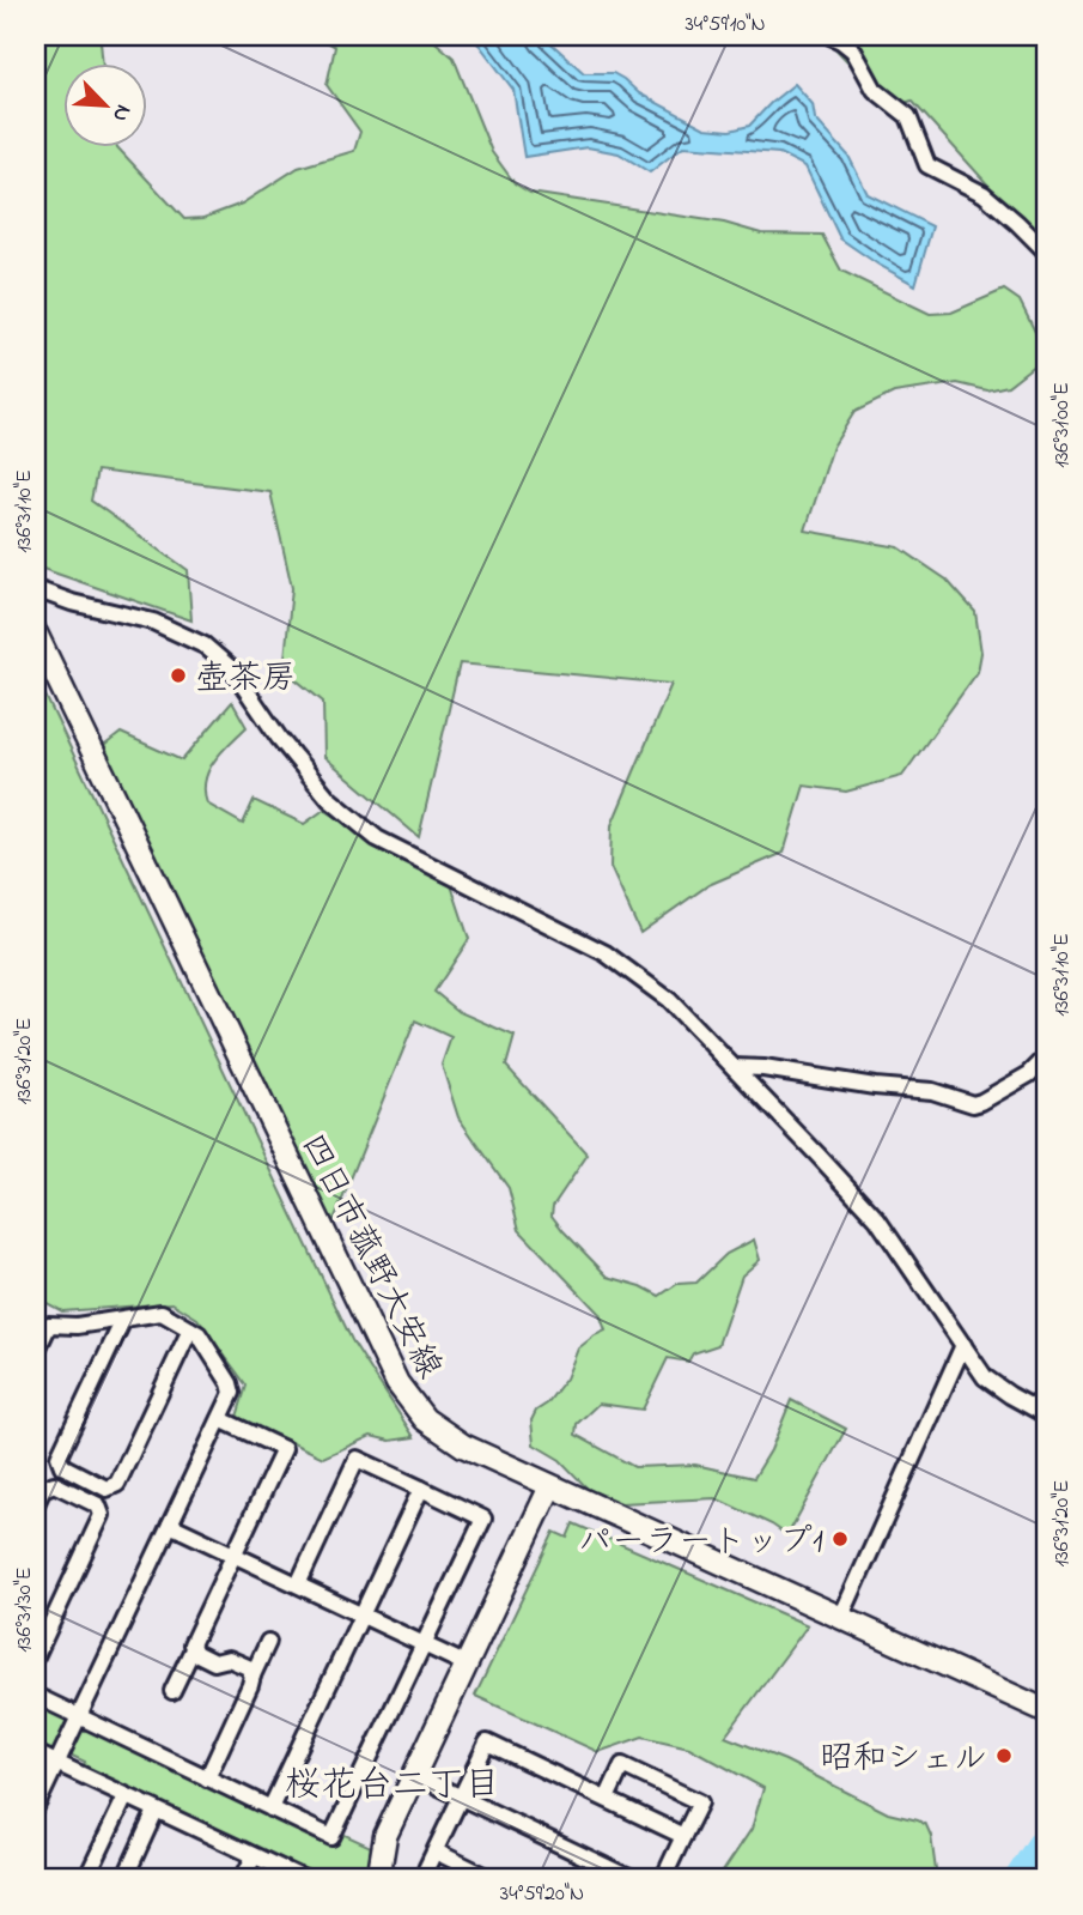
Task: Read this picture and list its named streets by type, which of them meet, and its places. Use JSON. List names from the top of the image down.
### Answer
{
  "streets": {
    "main road": ["四日市菰野大安線"]
  },
  "districts": ["桜花台二丁目"],
  "places": ["壺茶房", "パーラートップ1", "昭和シェル"],
  "north": "bottom right",
  "coordinates": [
    "34°59'10\"N",
    "136°31'00\"E",
    "136°31'10\"E",
    "136°31'20\"E",
    "136°31'30\"E",
    "34°59'20\"N"
  ]
}
